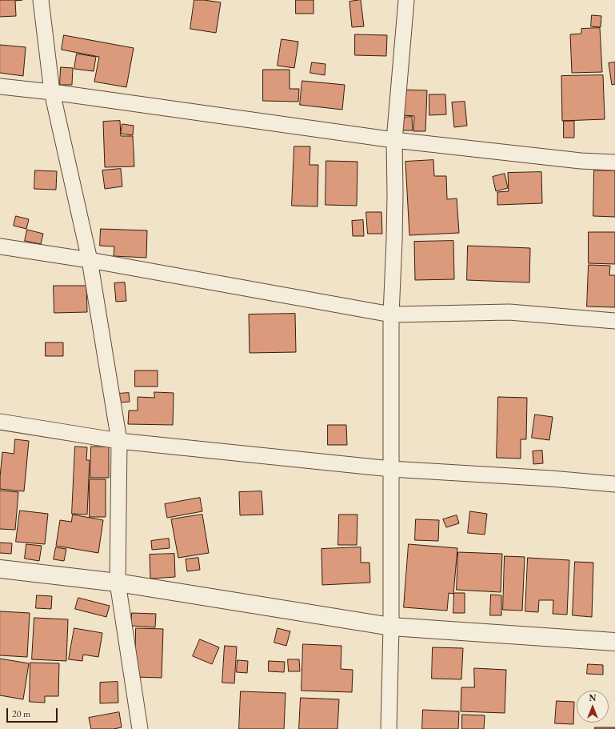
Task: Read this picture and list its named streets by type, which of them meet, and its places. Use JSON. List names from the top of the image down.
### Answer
{
  "scale_bar": "20 m",
  "north": "top"
}
